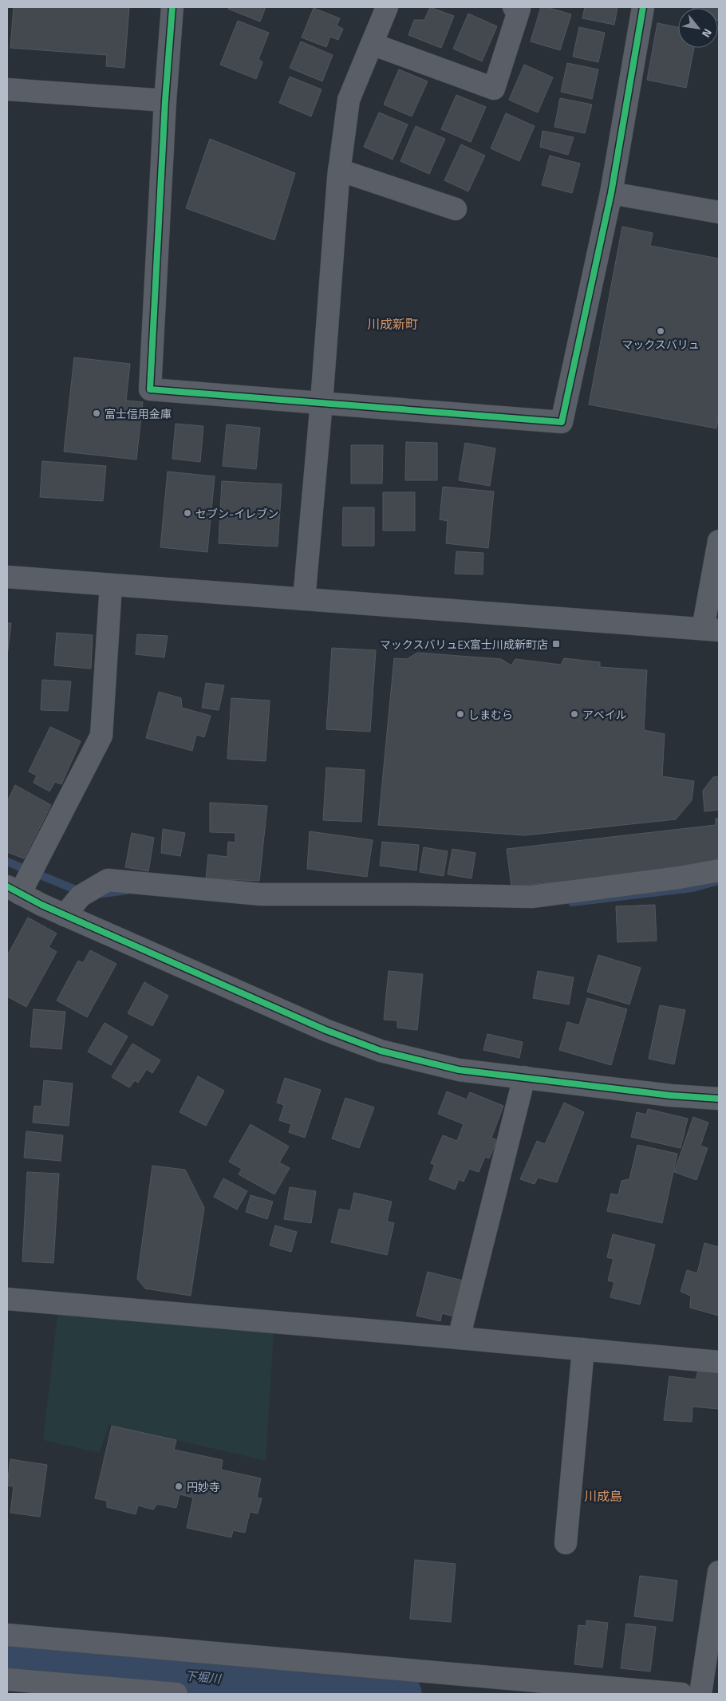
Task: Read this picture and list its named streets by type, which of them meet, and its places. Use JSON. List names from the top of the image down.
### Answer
{
  "districts": ["川成新町", "川成島"],
  "water": ["下堀川"],
  "places": {
    "other": [
      "マックスバリュ",
      "富士信用金庫",
      "セブン-イレブン",
      "しまむら",
      "アベイル",
      "円妙寺"
    ],
    "transit": ["マックスバリュEX富士川成新町店"]
  },
  "north": "bottom right"
}
